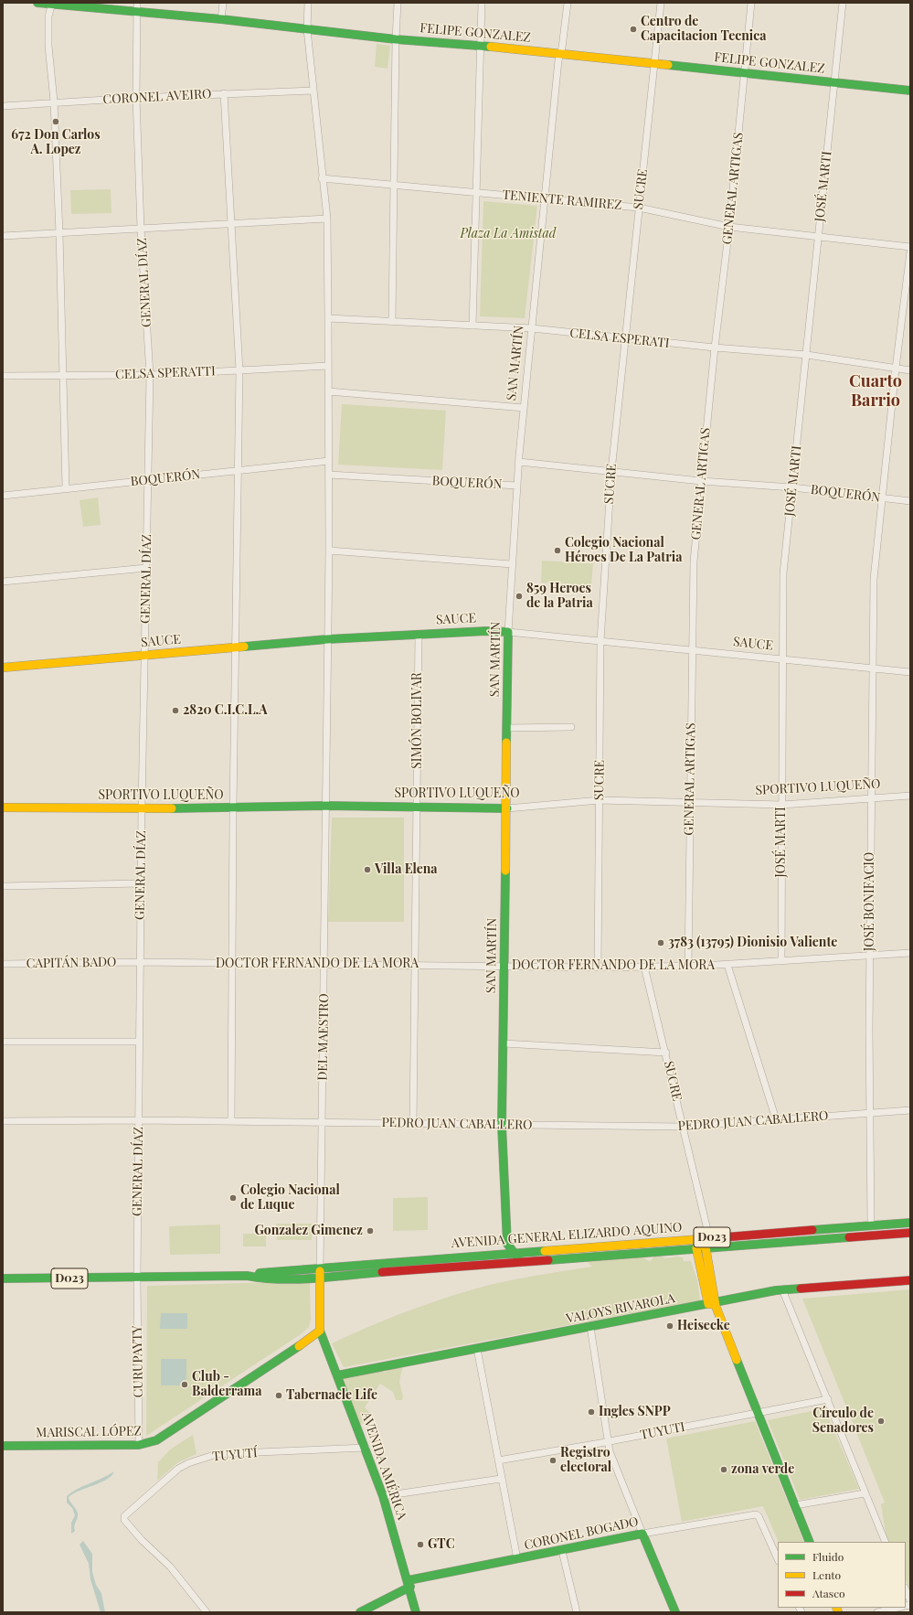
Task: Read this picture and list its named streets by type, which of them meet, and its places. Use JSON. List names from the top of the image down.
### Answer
{
  "streets": {
    "street": [
      "FELIPE GONZALEZ",
      "CORONEL AVEIRO",
      "JOSÉ MARTI",
      "GENERAL ARTIGAS",
      "SUCRE",
      "TENIENTE RAMIREZ",
      "GENERAL DÍAZ",
      "CELSA ESPERATI",
      "SAN MARTÍN",
      "CELSA SPERATTI",
      "BOQUERÓN",
      "SAUCE",
      "SIMÓN BOLIVAR",
      "SPORTIVO LUQUEÑO",
      "JOSÉ BONIFACIO",
      "CAPITÁN BADO",
      "DOCTOR FERNANDO DE LA MORA",
      "DEL MAESTRO",
      "PEDRO JUAN CABALLERO",
      "AVENIDA GENERAL ELIZARDO AQUINO",
      "D023",
      "VALOYS RIVAROLA",
      "CURUPAYTY",
      "TUYUTI",
      "MARISCAL LÓPEZ",
      "TUYUTÍ",
      "AVENIDA AMÉRICA",
      "CORONEL BOGADO"
    ]
  },
  "crossings": [
    ["FELIPE GONZALEZ", "JOSÉ MARTI"],
    ["FELIPE GONZALEZ", "GENERAL ARTIGAS"],
    ["FELIPE GONZALEZ", "SUCRE"],
    ["FELIPE GONZALEZ", "GENERAL DÍAZ"],
    ["FELIPE GONZALEZ", "SAN MARTÍN"],
    ["FELIPE GONZALEZ", "DEL MAESTRO"],
    ["CORONEL AVEIRO", "GENERAL DÍAZ"],
    ["CORONEL AVEIRO", "DEL MAESTRO"],
    ["JOSÉ MARTI", "TENIENTE RAMIREZ"],
    ["JOSÉ MARTI", "CELSA ESPERATI"],
    ["JOSÉ MARTI", "BOQUERÓN"],
    ["JOSÉ MARTI", "SAUCE"],
    ["JOSÉ MARTI", "SPORTIVO LUQUEÑO"],
    ["JOSÉ MARTI", "DOCTOR FERNANDO DE LA MORA"],
    ["GENERAL ARTIGAS", "TENIENTE RAMIREZ"],
    ["GENERAL ARTIGAS", "CELSA ESPERATI"],
    ["GENERAL ARTIGAS", "BOQUERÓN"],
    ["GENERAL ARTIGAS", "SAUCE"],
    ["GENERAL ARTIGAS", "SPORTIVO LUQUEÑO"],
    ["GENERAL ARTIGAS", "DOCTOR FERNANDO DE LA MORA"],
    ["SUCRE", "TENIENTE RAMIREZ"],
    ["SUCRE", "CELSA ESPERATI"],
    ["SUCRE", "BOQUERÓN"],
    ["SUCRE", "SAUCE"],
    ["SUCRE", "SPORTIVO LUQUEÑO"],
    ["SUCRE", "DOCTOR FERNANDO DE LA MORA"],
    ["SUCRE", "PEDRO JUAN CABALLERO"],
    ["SUCRE", "AVENIDA GENERAL ELIZARDO AQUINO"],
    ["TENIENTE RAMIREZ", "SAN MARTÍN"],
    ["TENIENTE RAMIREZ", "DEL MAESTRO"],
    ["GENERAL DÍAZ", "CELSA SPERATTI"],
    ["GENERAL DÍAZ", "BOQUERÓN"],
    ["GENERAL DÍAZ", "SAUCE"],
    ["GENERAL DÍAZ", "SPORTIVO LUQUEÑO"],
    ["GENERAL DÍAZ", "CAPITÁN BADO"],
    ["GENERAL DÍAZ", "DOCTOR FERNANDO DE LA MORA"],
    ["GENERAL DÍAZ", "PEDRO JUAN CABALLERO"],
    ["GENERAL DÍAZ", "AVENIDA GENERAL ELIZARDO AQUINO"],
    ["GENERAL DÍAZ", "CURUPAYTY"],
    ["CELSA ESPERATI", "SAN MARTÍN"],
    ["CELSA ESPERATI", "JOSÉ BONIFACIO"],
    ["CELSA ESPERATI", "DEL MAESTRO"],
    ["SAN MARTÍN", "BOQUERÓN"],
    ["SAN MARTÍN", "SAUCE"],
    ["SAN MARTÍN", "SPORTIVO LUQUEÑO"],
    ["SAN MARTÍN", "DOCTOR FERNANDO DE LA MORA"],
    ["SAN MARTÍN", "PEDRO JUAN CABALLERO"],
    ["SAN MARTÍN", "AVENIDA GENERAL ELIZARDO AQUINO"],
    ["CELSA SPERATTI", "DEL MAESTRO"],
    ["BOQUERÓN", "JOSÉ BONIFACIO"],
    ["BOQUERÓN", "DEL MAESTRO"],
    ["SAUCE", "SIMÓN BOLIVAR"],
    ["SAUCE", "JOSÉ BONIFACIO"],
    ["SAUCE", "DEL MAESTRO"],
    ["SIMÓN BOLIVAR", "SPORTIVO LUQUEÑO"],
    ["SIMÓN BOLIVAR", "DOCTOR FERNANDO DE LA MORA"],
    ["SIMÓN BOLIVAR", "PEDRO JUAN CABALLERO"],
    ["SPORTIVO LUQUEÑO", "JOSÉ BONIFACIO"],
    ["SPORTIVO LUQUEÑO", "DEL MAESTRO"],
    ["JOSÉ BONIFACIO", "DOCTOR FERNANDO DE LA MORA"],
    ["JOSÉ BONIFACIO", "PEDRO JUAN CABALLERO"],
    ["JOSÉ BONIFACIO", "AVENIDA GENERAL ELIZARDO AQUINO"],
    ["CAPITÁN BADO", "DOCTOR FERNANDO DE LA MORA"],
    ["DOCTOR FERNANDO DE LA MORA", "DEL MAESTRO"],
    ["DEL MAESTRO", "PEDRO JUAN CABALLERO"],
    ["DEL MAESTRO", "AVENIDA GENERAL ELIZARDO AQUINO"],
    ["AVENIDA GENERAL ELIZARDO AQUINO", "CURUPAYTY"],
    ["VALOYS RIVAROLA", "AVENIDA AMÉRICA"],
    ["CURUPAYTY", "MARISCAL LÓPEZ"],
    ["MARISCAL LÓPEZ", "AVENIDA AMÉRICA"],
    ["TUYUTÍ", "AVENIDA AMÉRICA"],
    ["AVENIDA AMÉRICA", "CORONEL BOGADO"]
  ],
  "districts": ["Cuarto Barrio"],
  "parks": ["Plaza La Amistad"],
  "places": [
    "Centro de Capacitacion Tecnica",
    "672 Don Carlos A. Lopez",
    "Colegio Nacional Héroes De La Patria",
    "859 Heroes de la Patria",
    "2820 C.I.C.L.A",
    "Villa Elena",
    "3783 (13795) Dionisio Valiente",
    "Colegio Nacional de Luque",
    "Gonzalez Gimenez",
    "Heisecke",
    "Club - Balderrama",
    "Tabernacle Life",
    "Ingles SNPP",
    "Círculo de Senadores",
    "Registro electoral",
    "zona verde",
    "GTC"
  ],
  "legend": ["Fluido", "Lento", "Atasco"]
}
